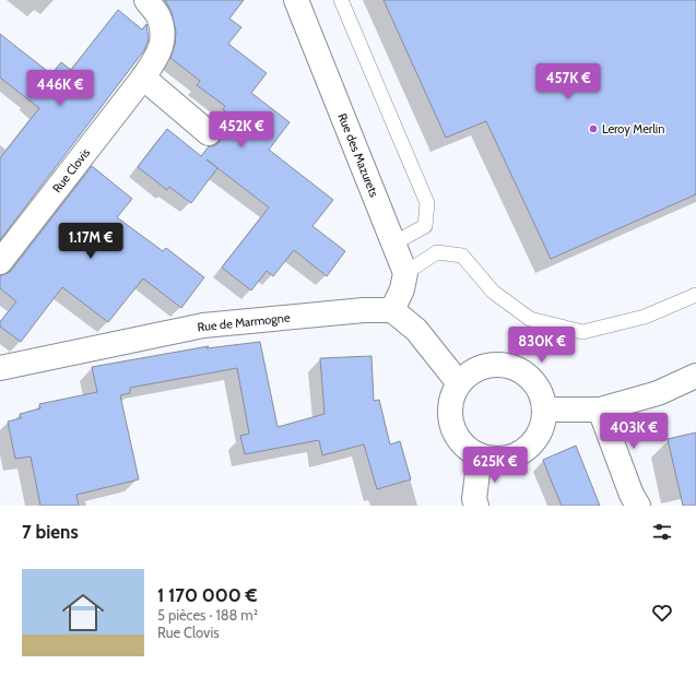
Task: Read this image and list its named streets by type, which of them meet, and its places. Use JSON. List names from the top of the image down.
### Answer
{
  "streets": {
    "street": ["Rue des Mazurets", "Rue Clovis", "Rue de Marmogne"]
  },
  "places": ["Leroy Merlin"],
  "page": {
    "price": [
      "457K €",
      "446K €",
      "452K €",
      "1.17M €",
      "830K €",
      "403K €",
      "625K €"
    ],
    "heading": "7 biens",
    "list": [
      {
        "name": "1 170 000 €",
        "note": "5 pièces · 188 m² · Rue Clovis"
      }
    ]
  }
}
